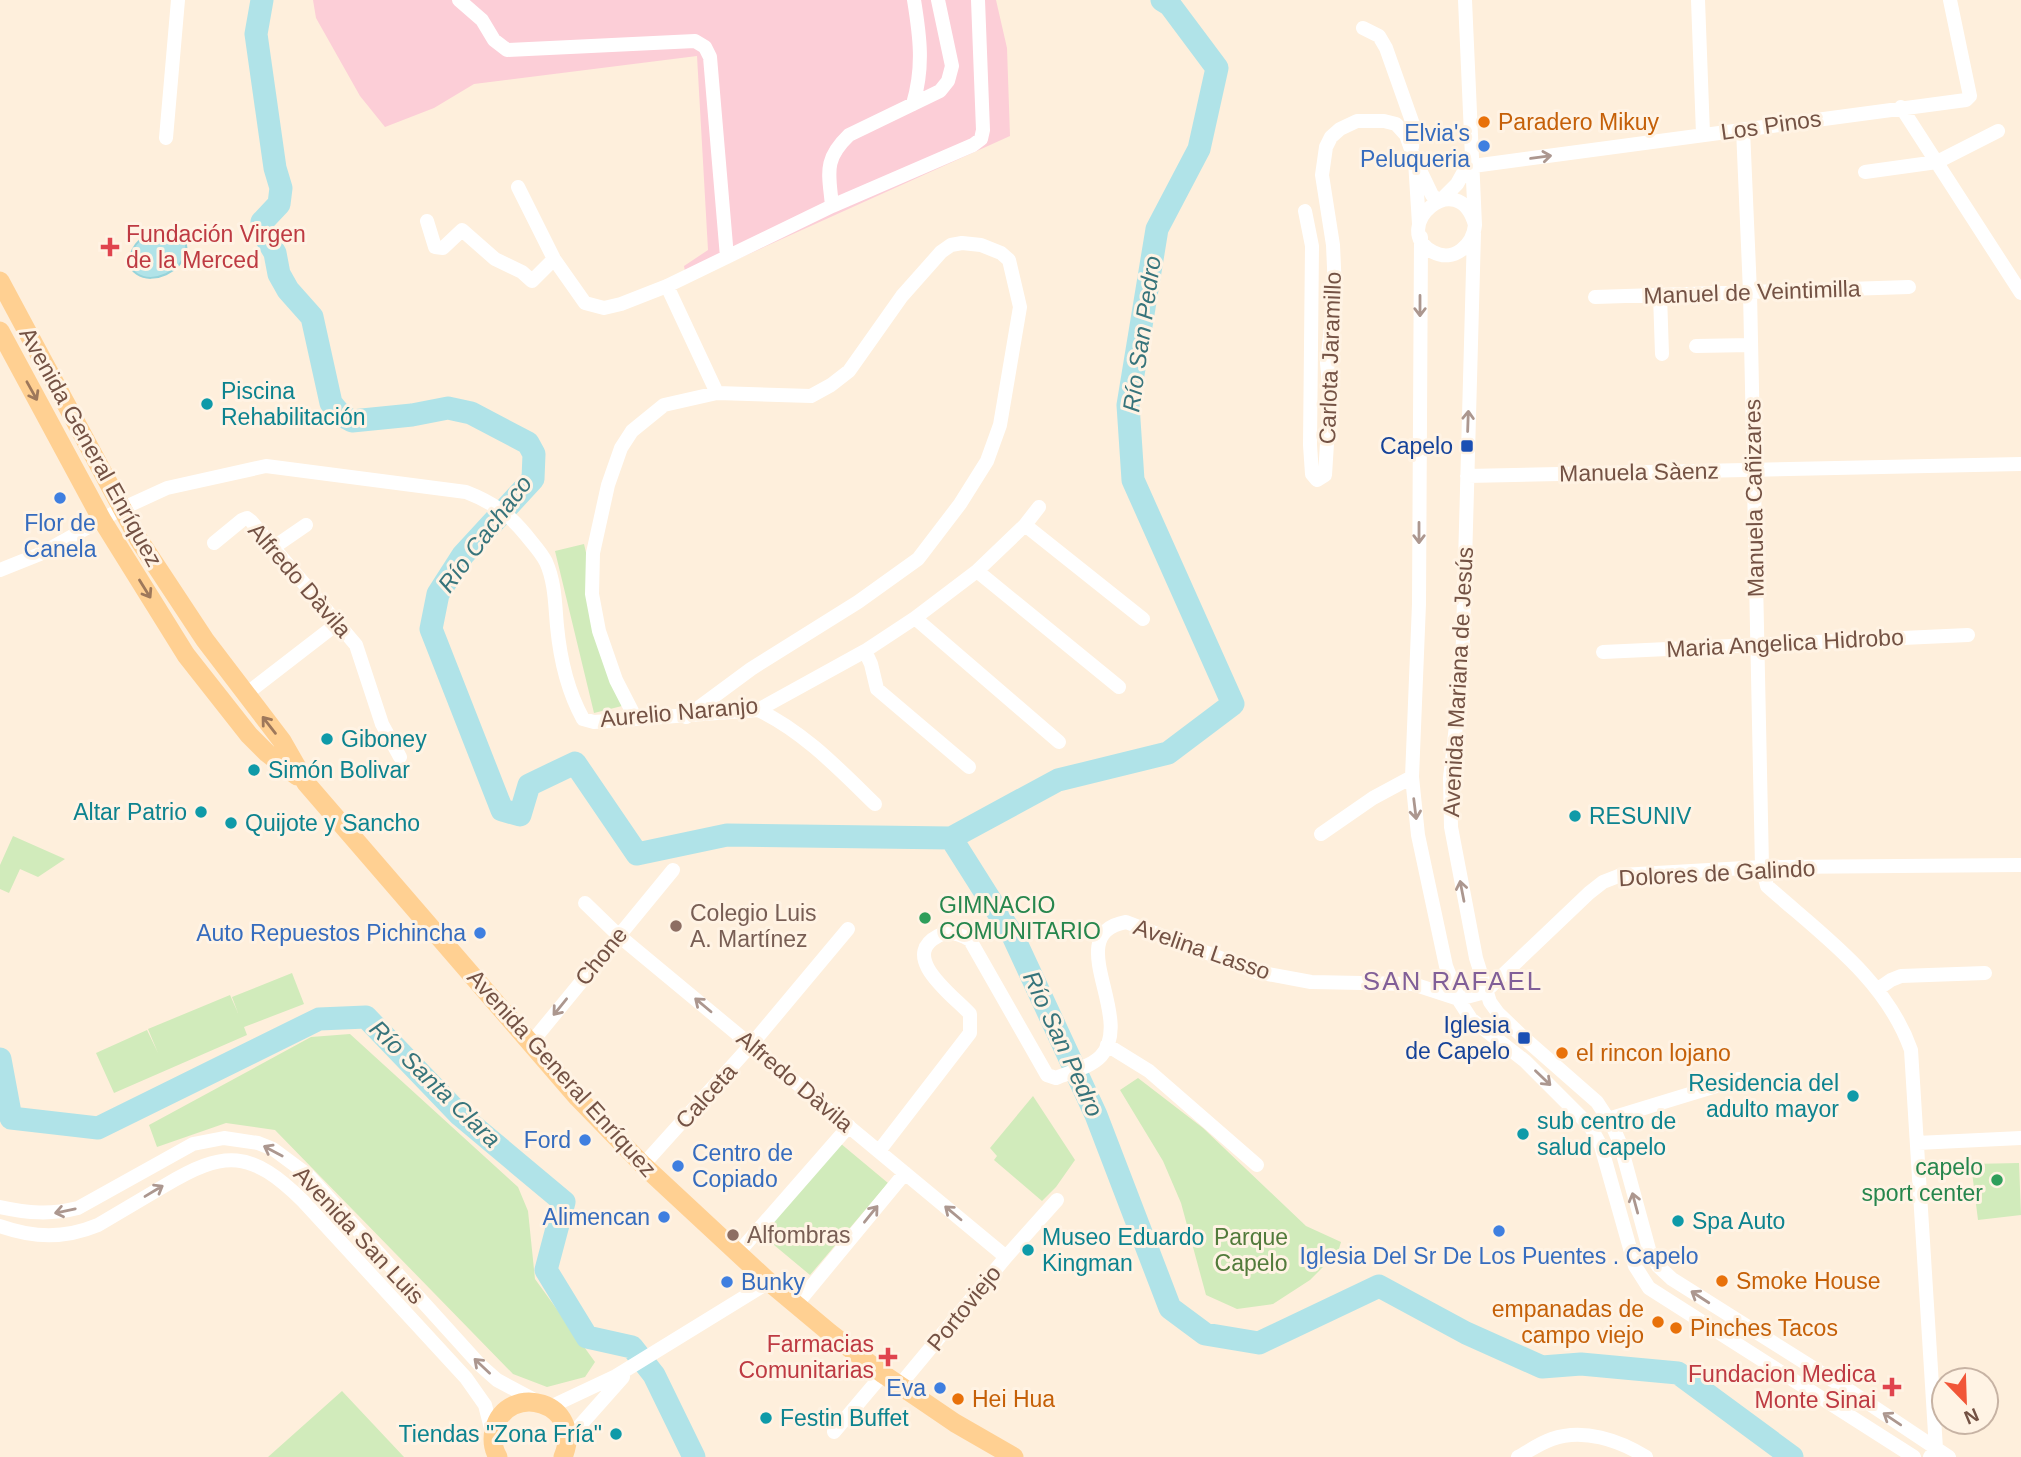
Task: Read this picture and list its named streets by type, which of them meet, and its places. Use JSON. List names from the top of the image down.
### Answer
{
  "streets": {
    "main road": ["Avenida General Enríquez"],
    "street": [
      "Los Pinos",
      "Manuel de Veintimilla",
      "Carlota Jaramillo",
      "Manuela Sàenz",
      "Manuela Cañizares",
      "Alfredo Dàvila",
      "Maria Angelica Hidrobo",
      "Avenida Mariana de Jesús",
      "Aurelio Naranjo",
      "Dolores de Galindo",
      "Avelina Lasso",
      "Chone",
      "Calceta",
      "Avenida San Luis",
      "Portoviejo"
    ]
  },
  "crossings": [
    ["Los Pinos", "Manuela Cañizares"],
    ["Los Pinos", "Avenida Mariana de Jesús"],
    ["Manuel de Veintimilla", "Manuela Cañizares"],
    ["Avenida General Enríquez", "Aurelio Naranjo"],
    ["Avenida General Enríquez", "Chone"],
    ["Avenida General Enríquez", "Calceta"],
    ["Avenida General Enríquez", "Portoviejo"],
    ["Manuela Sàenz", "Manuela Cañizares"],
    ["Manuela Sàenz", "Avenida Mariana de Jesús"],
    ["Manuela Cañizares", "Maria Angelica Hidrobo"],
    ["Manuela Cañizares", "Dolores de Galindo"],
    ["Alfredo Dàvila", "Chone"],
    ["Alfredo Dàvila", "Calceta"],
    ["Alfredo Dàvila", "Portoviejo"],
    ["Avenida Mariana de Jesús", "Dolores de Galindo"],
    ["Avenida Mariana de Jesús", "Avelina Lasso"],
    ["Dolores de Galindo", "Avelina Lasso"]
  ],
  "one_way": ["Los Pinos", "Chone"],
  "districts": ["SAN RAFAEL"],
  "water": ["Río San Pedro", "Río Cachaco", "Río Santa Clara"],
  "parks": ["Parque Capelo"],
  "places": {
    "other": [
      "Paradero Mikuy",
      "Elvia's Peluqueria",
      "Piscina Rehabilitación",
      "Flor de Canela",
      "Giboney",
      "Simón Bolivar",
      "Altar Patrio",
      "RESUNIV",
      "Quijote y Sancho",
      "GIMNACIO COMUNITARIO",
      "Colegio Luis A. Martínez",
      "Auto Repuestos Pichincha",
      "el rincon lojano",
      "Residencia del adulto mayor",
      "sub centro de salud capelo",
      "Ford",
      "Centro de Copiado",
      "capelo sport center",
      "Alimencan",
      "Spa Auto",
      "Iglesia Del Sr De Los Puentes . Capelo",
      "Alfombras",
      "Museo Eduardo Kingman",
      "Smoke House",
      "Bunky",
      "empanadas de campo viejo",
      "Pinches Tacos",
      "Eva",
      "Hei Hua",
      "Festin Buffet",
      "Tiendas \"Zona Fría\""
    ],
    "health": ["Fundación Virgen de la Merced", "Farmacias Comunitarias", "Fundacion Medica Monte Sinai"],
    "transit": ["Capelo", "Iglesia de Capelo"]
  },
  "north": "bottom right"
}
